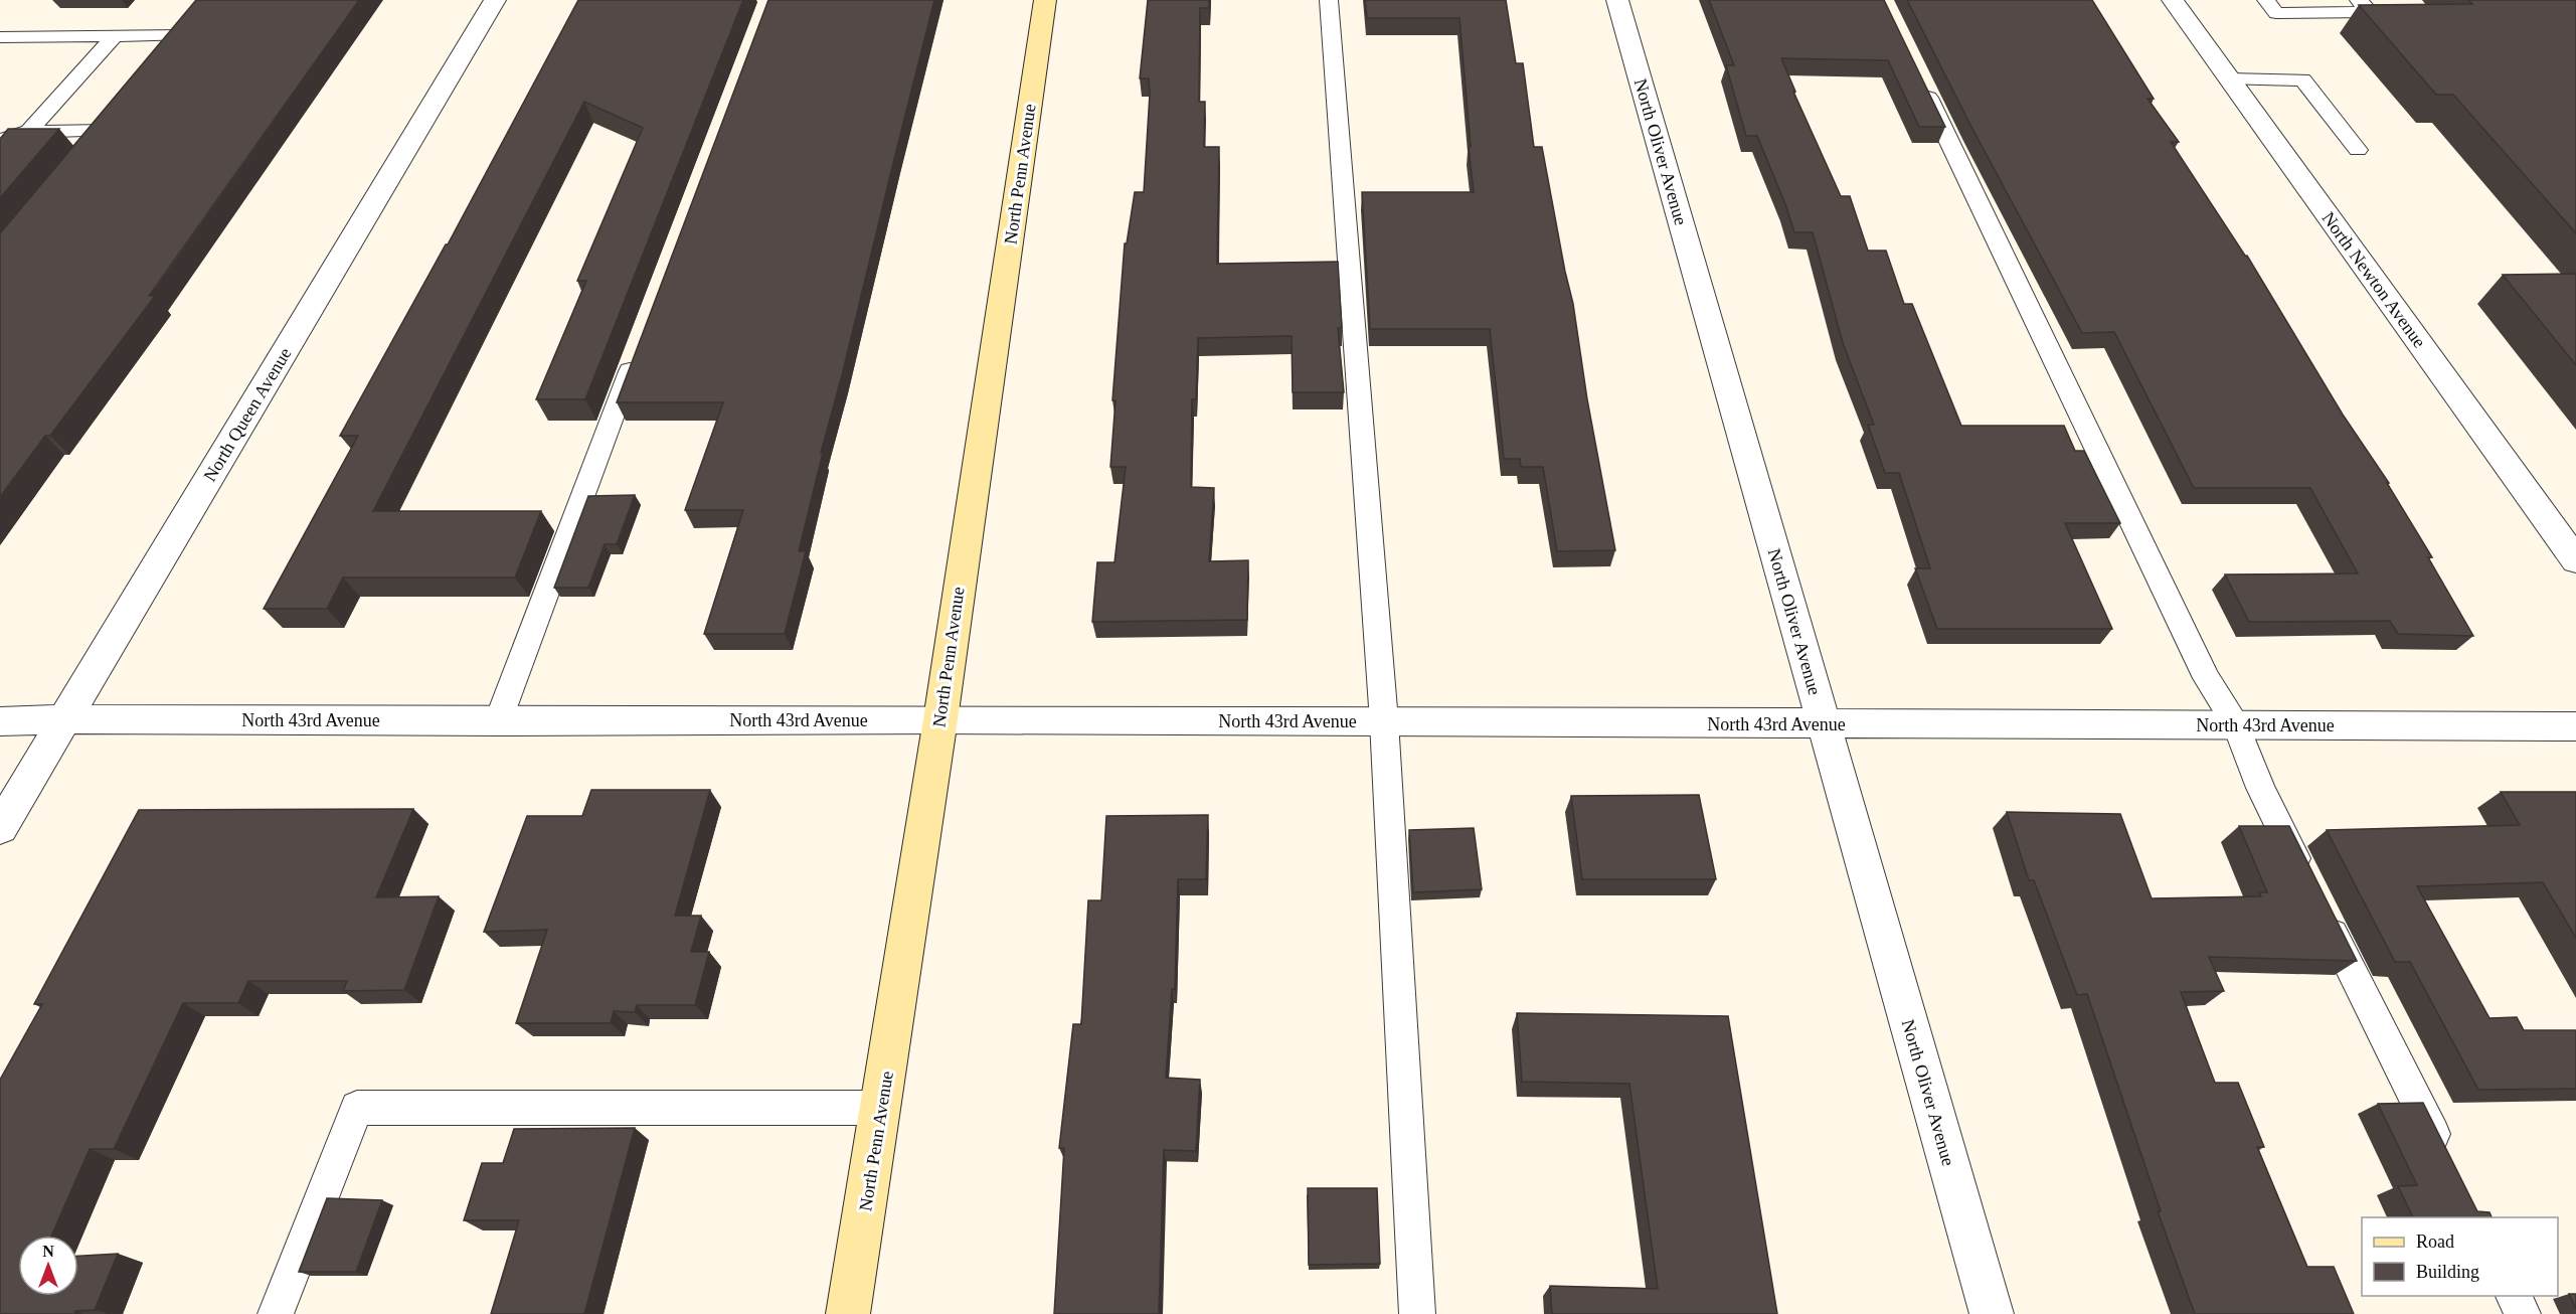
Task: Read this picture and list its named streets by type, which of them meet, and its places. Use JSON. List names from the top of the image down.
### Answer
{
  "streets": {
    "main road": ["North Penn Avenue"],
    "street": [
      "North Oliver Avenue",
      "North Newton Avenue",
      "North Queen Avenue",
      "North 43rd Avenue"
    ]
  },
  "crossings": [
    ["North Oliver Avenue", "North 43rd Avenue"],
    ["North Penn Avenue", "North 43rd Avenue"],
    ["North Queen Avenue", "North 43rd Avenue"]
  ],
  "legend": ["Road", "Building"],
  "north": "top"
}
